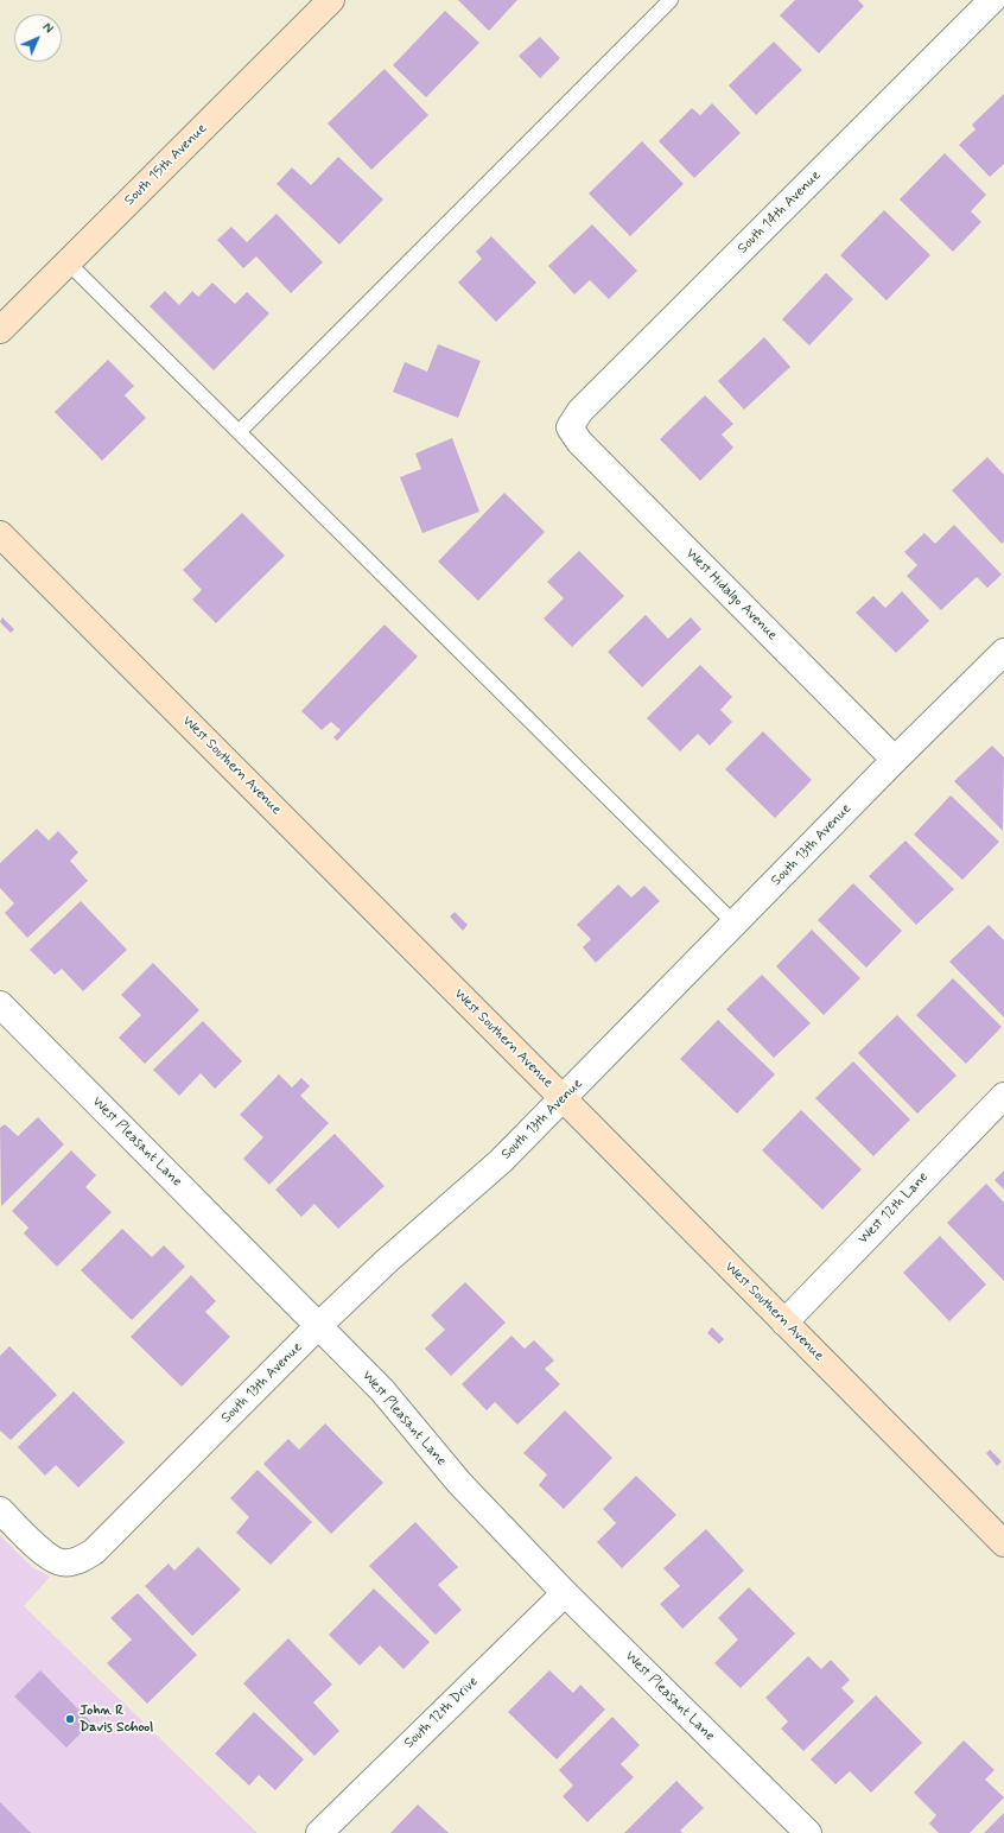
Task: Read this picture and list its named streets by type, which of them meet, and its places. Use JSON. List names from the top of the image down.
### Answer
{
  "streets": {
    "main road": ["South 15th Avenue", "West Southern Avenue"],
    "street": [
      "South 14th Avenue",
      "West Hidalgo Avenue",
      "South 13th Avenue",
      "West Pleasant Lane",
      "West 12th Lane",
      "South 12th Drive"
    ]
  },
  "crossings": [
    ["South 14th Avenue", "West Hidalgo Avenue"],
    ["West Hidalgo Avenue", "South 13th Avenue"],
    ["West Southern Avenue", "South 13th Avenue"],
    ["West Southern Avenue", "West 12th Lane"],
    ["South 13th Avenue", "West Pleasant Lane"],
    ["West Pleasant Lane", "South 12th Drive"]
  ],
  "places": ["John R Davis School"],
  "north": "top right"
}
